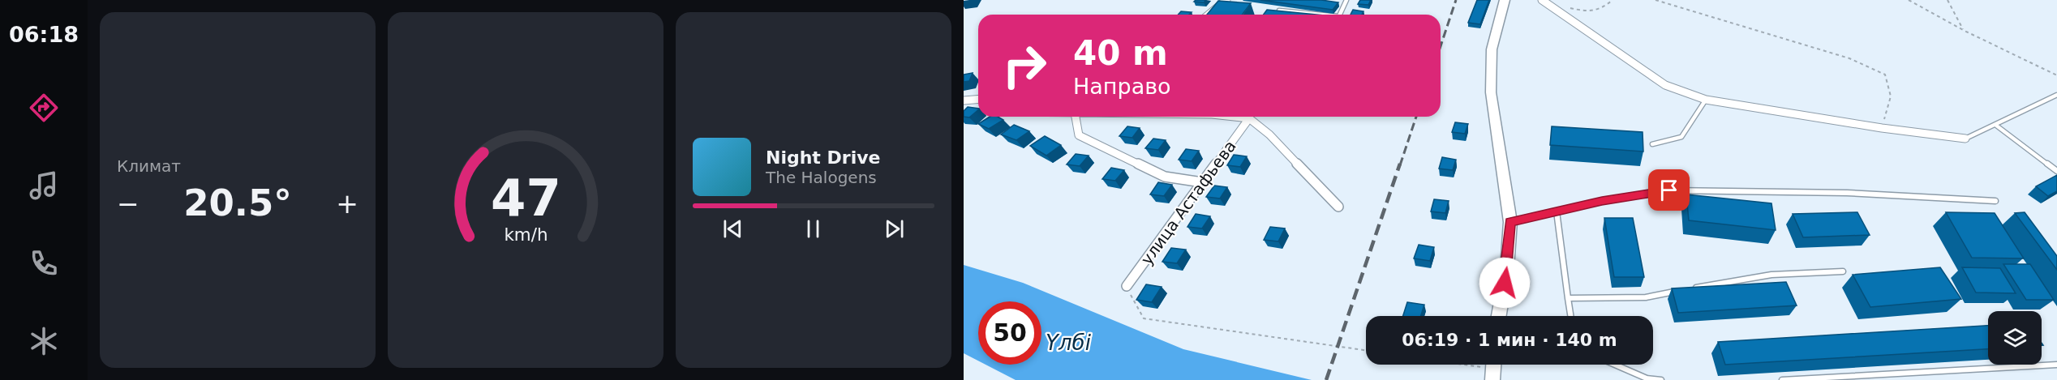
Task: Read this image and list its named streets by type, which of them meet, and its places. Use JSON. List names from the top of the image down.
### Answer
{
  "streets": {
    "street": ["улица Астафьева"]
  },
  "water": ["Үлбі"],
  "page": {
    "tabs": "06:18",
    "tile": "Климат",
    "turn": ["40 m", "Направо"],
    "song": ["Night Drive", "The Halogens"],
    "heat": ["−", "20.5°", "+"],
    "limit": "50",
    "trip": "06:19 · 1 мин · 140 m",
    "gauge": ["47", "km/h"]
  }
}
